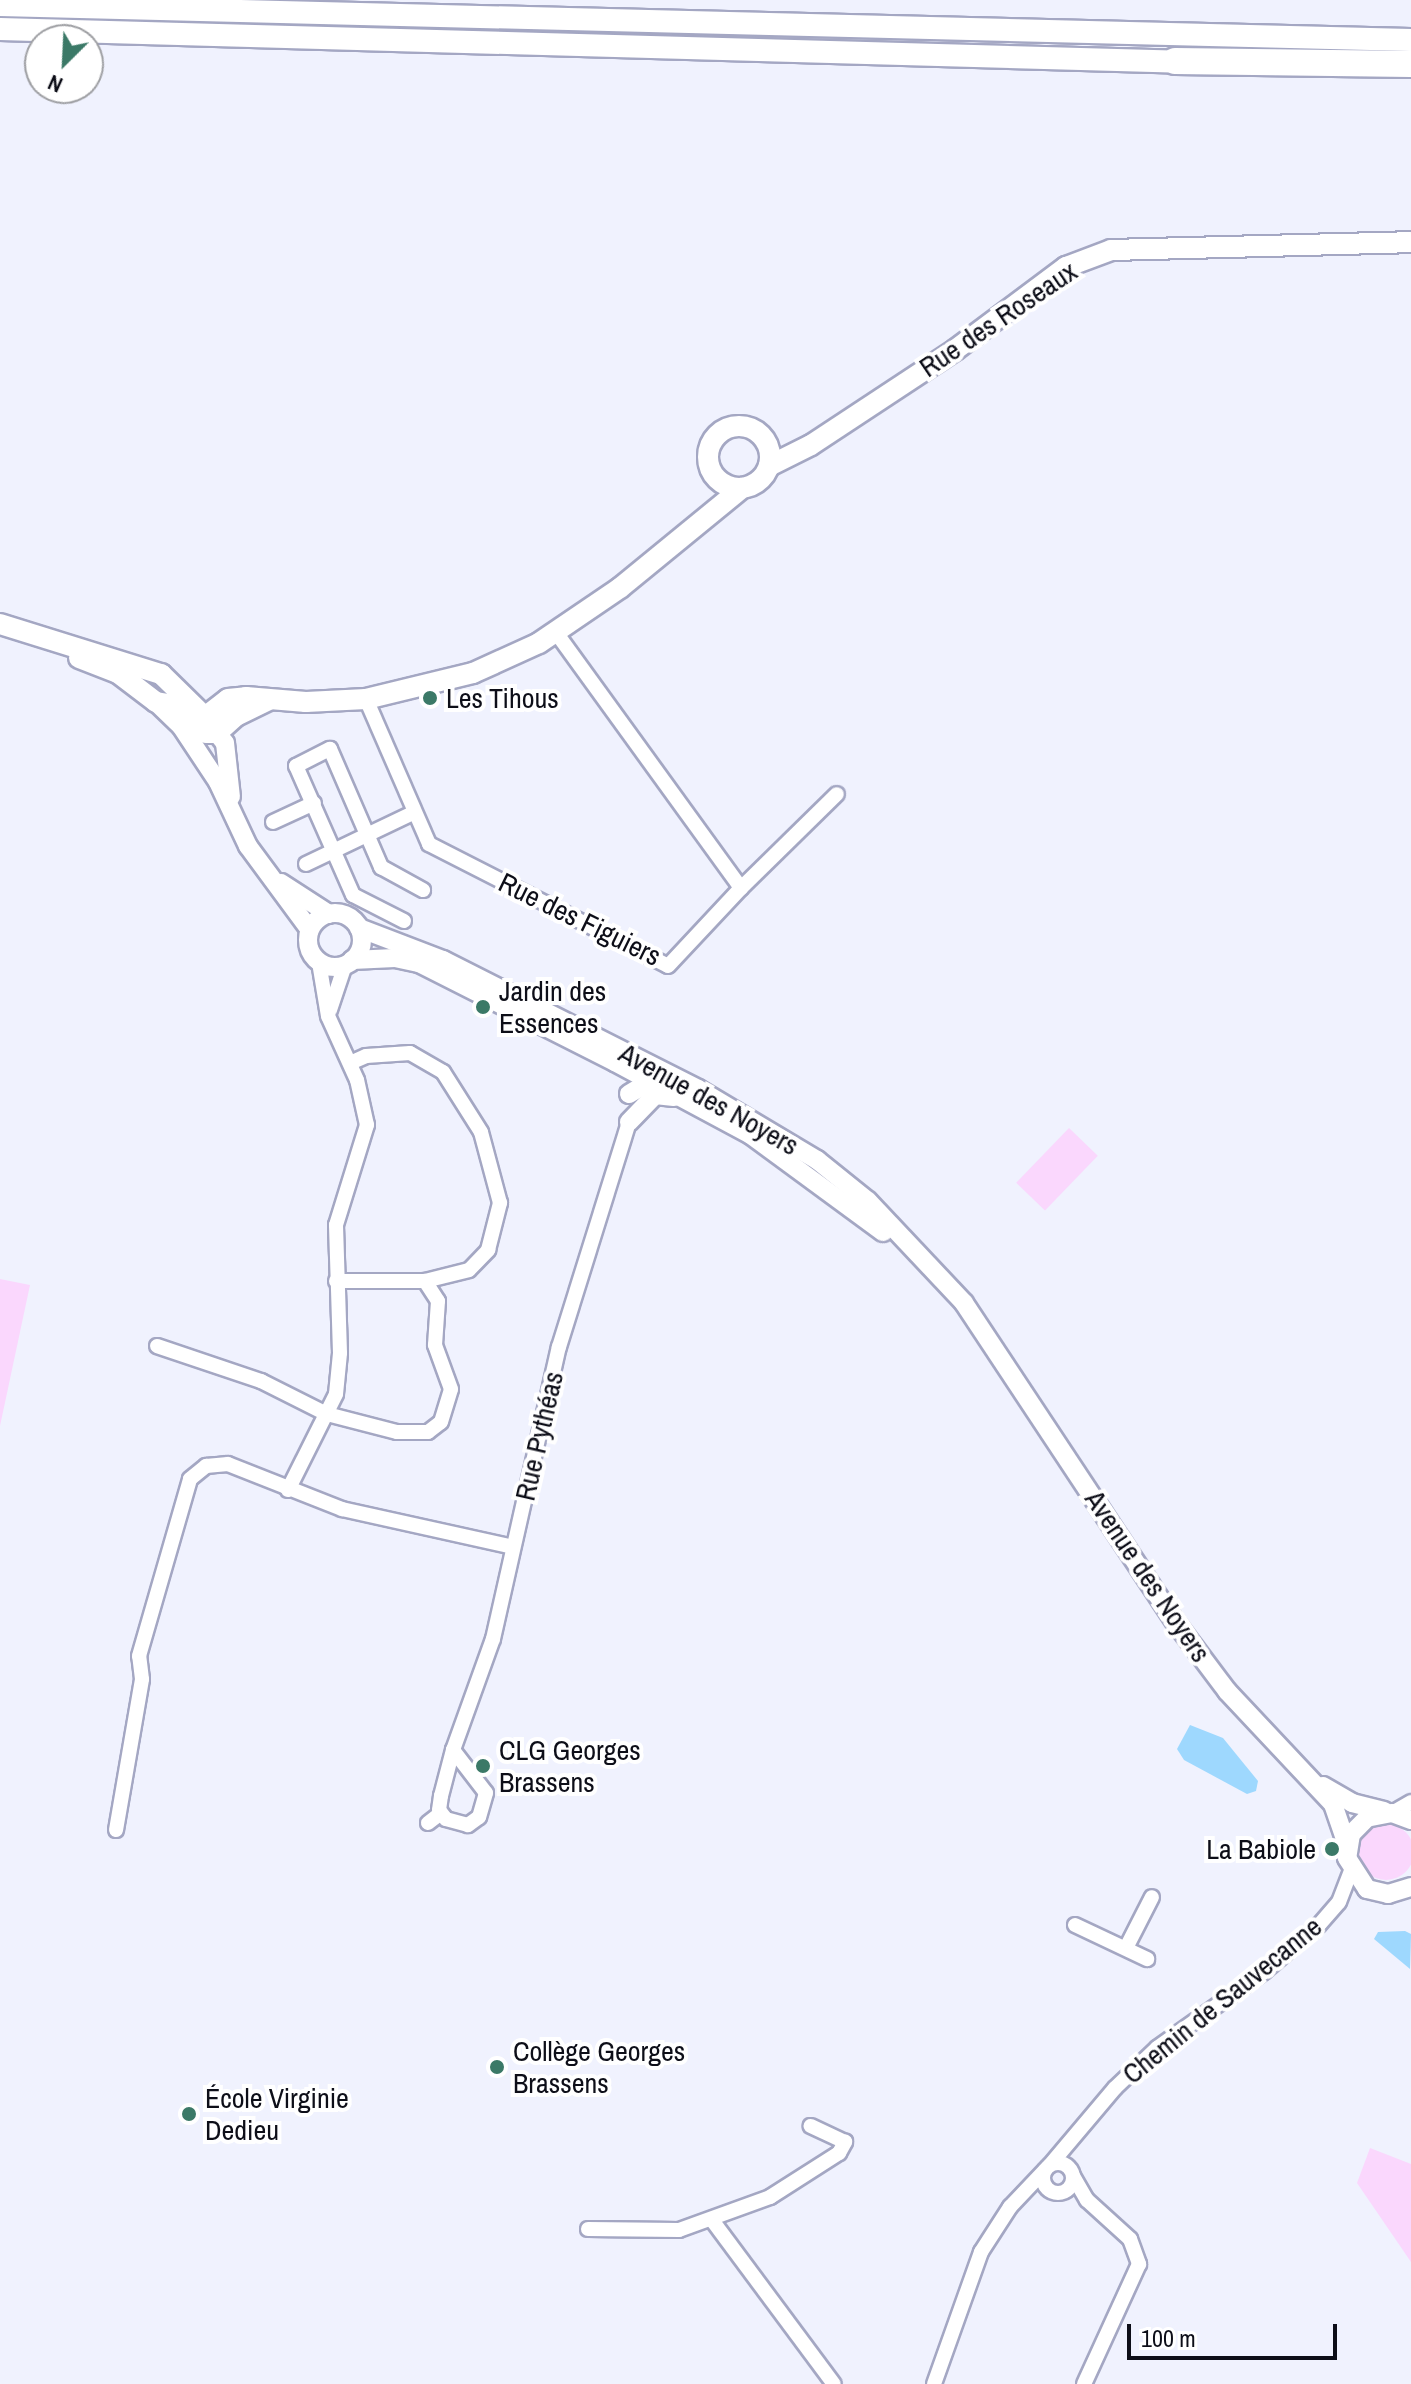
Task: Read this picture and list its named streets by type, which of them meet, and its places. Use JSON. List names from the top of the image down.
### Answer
{
  "streets": {
    "main road": ["Rue des Roseaux"],
    "street": [
      "Rue des Figuiers",
      "Avenue des Noyers",
      "Rue Pythéas",
      "Chemin de Sauvecanne"
    ]
  },
  "crossings": [
    ["Rue des Roseaux", "Rue des Figuiers"],
    ["Avenue des Noyers", "Chemin de Sauvecanne"]
  ],
  "places": [
    "Les Tihous",
    "Jardin des Essences",
    "CLG Georges Brassens",
    "La Babiole",
    "Collège Georges Brassens",
    "École Virginie Dedieu"
  ],
  "scale_bar": "100 m",
  "north": "bottom left"
}
